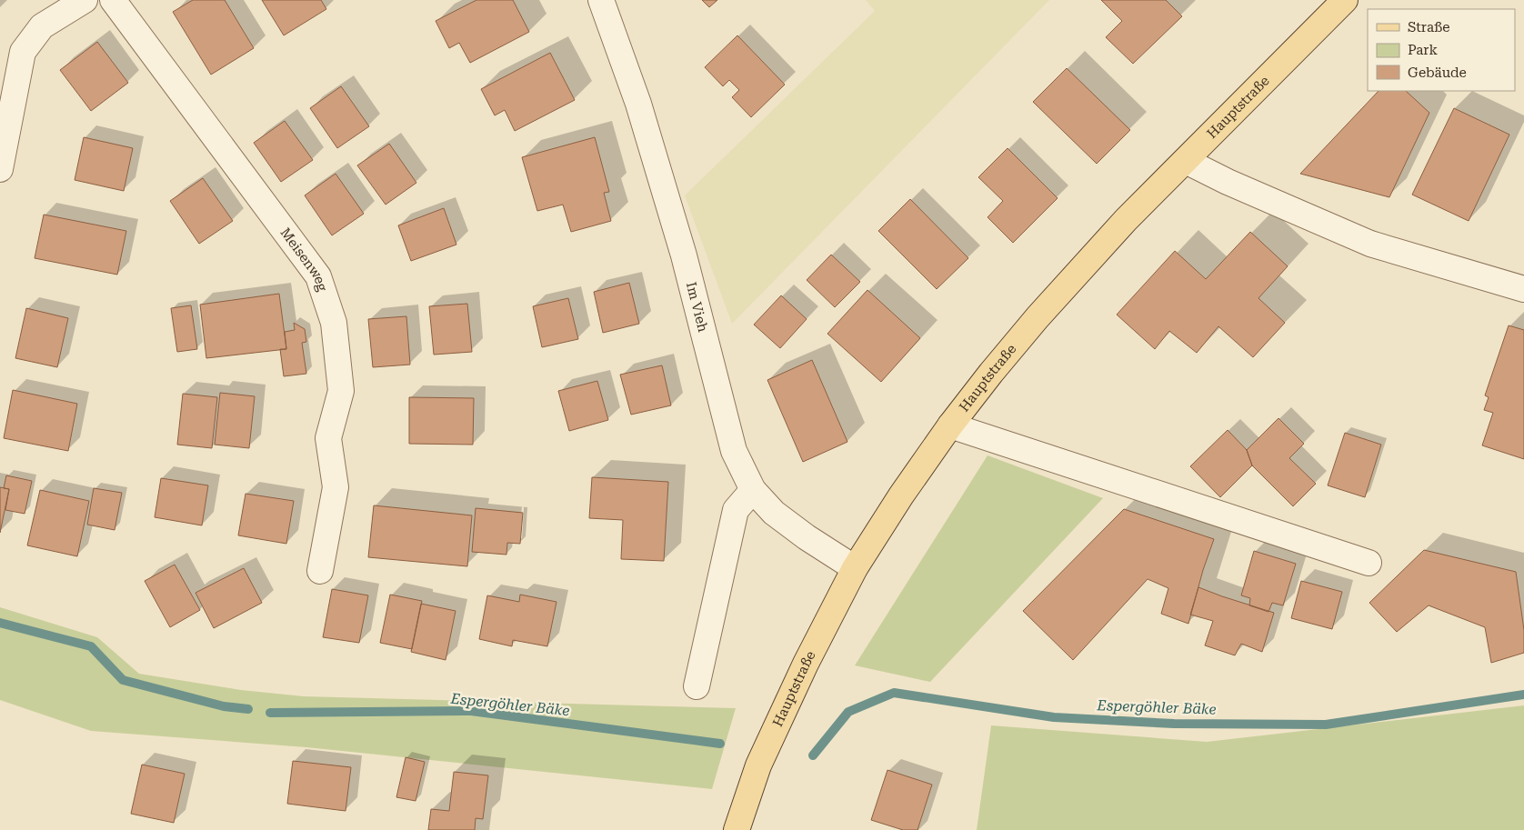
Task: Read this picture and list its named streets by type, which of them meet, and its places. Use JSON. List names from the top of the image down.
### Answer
{
  "streets": {
    "main road": ["Hauptstraße"],
    "street": ["Meisenweg", "Im Vieh"]
  },
  "crossings": [
    ["Hauptstraße", "Im Vieh"]
  ],
  "water": ["Espergöhler Bäke"],
  "legend": ["Straße", "Park", "Gebäude"]
}
